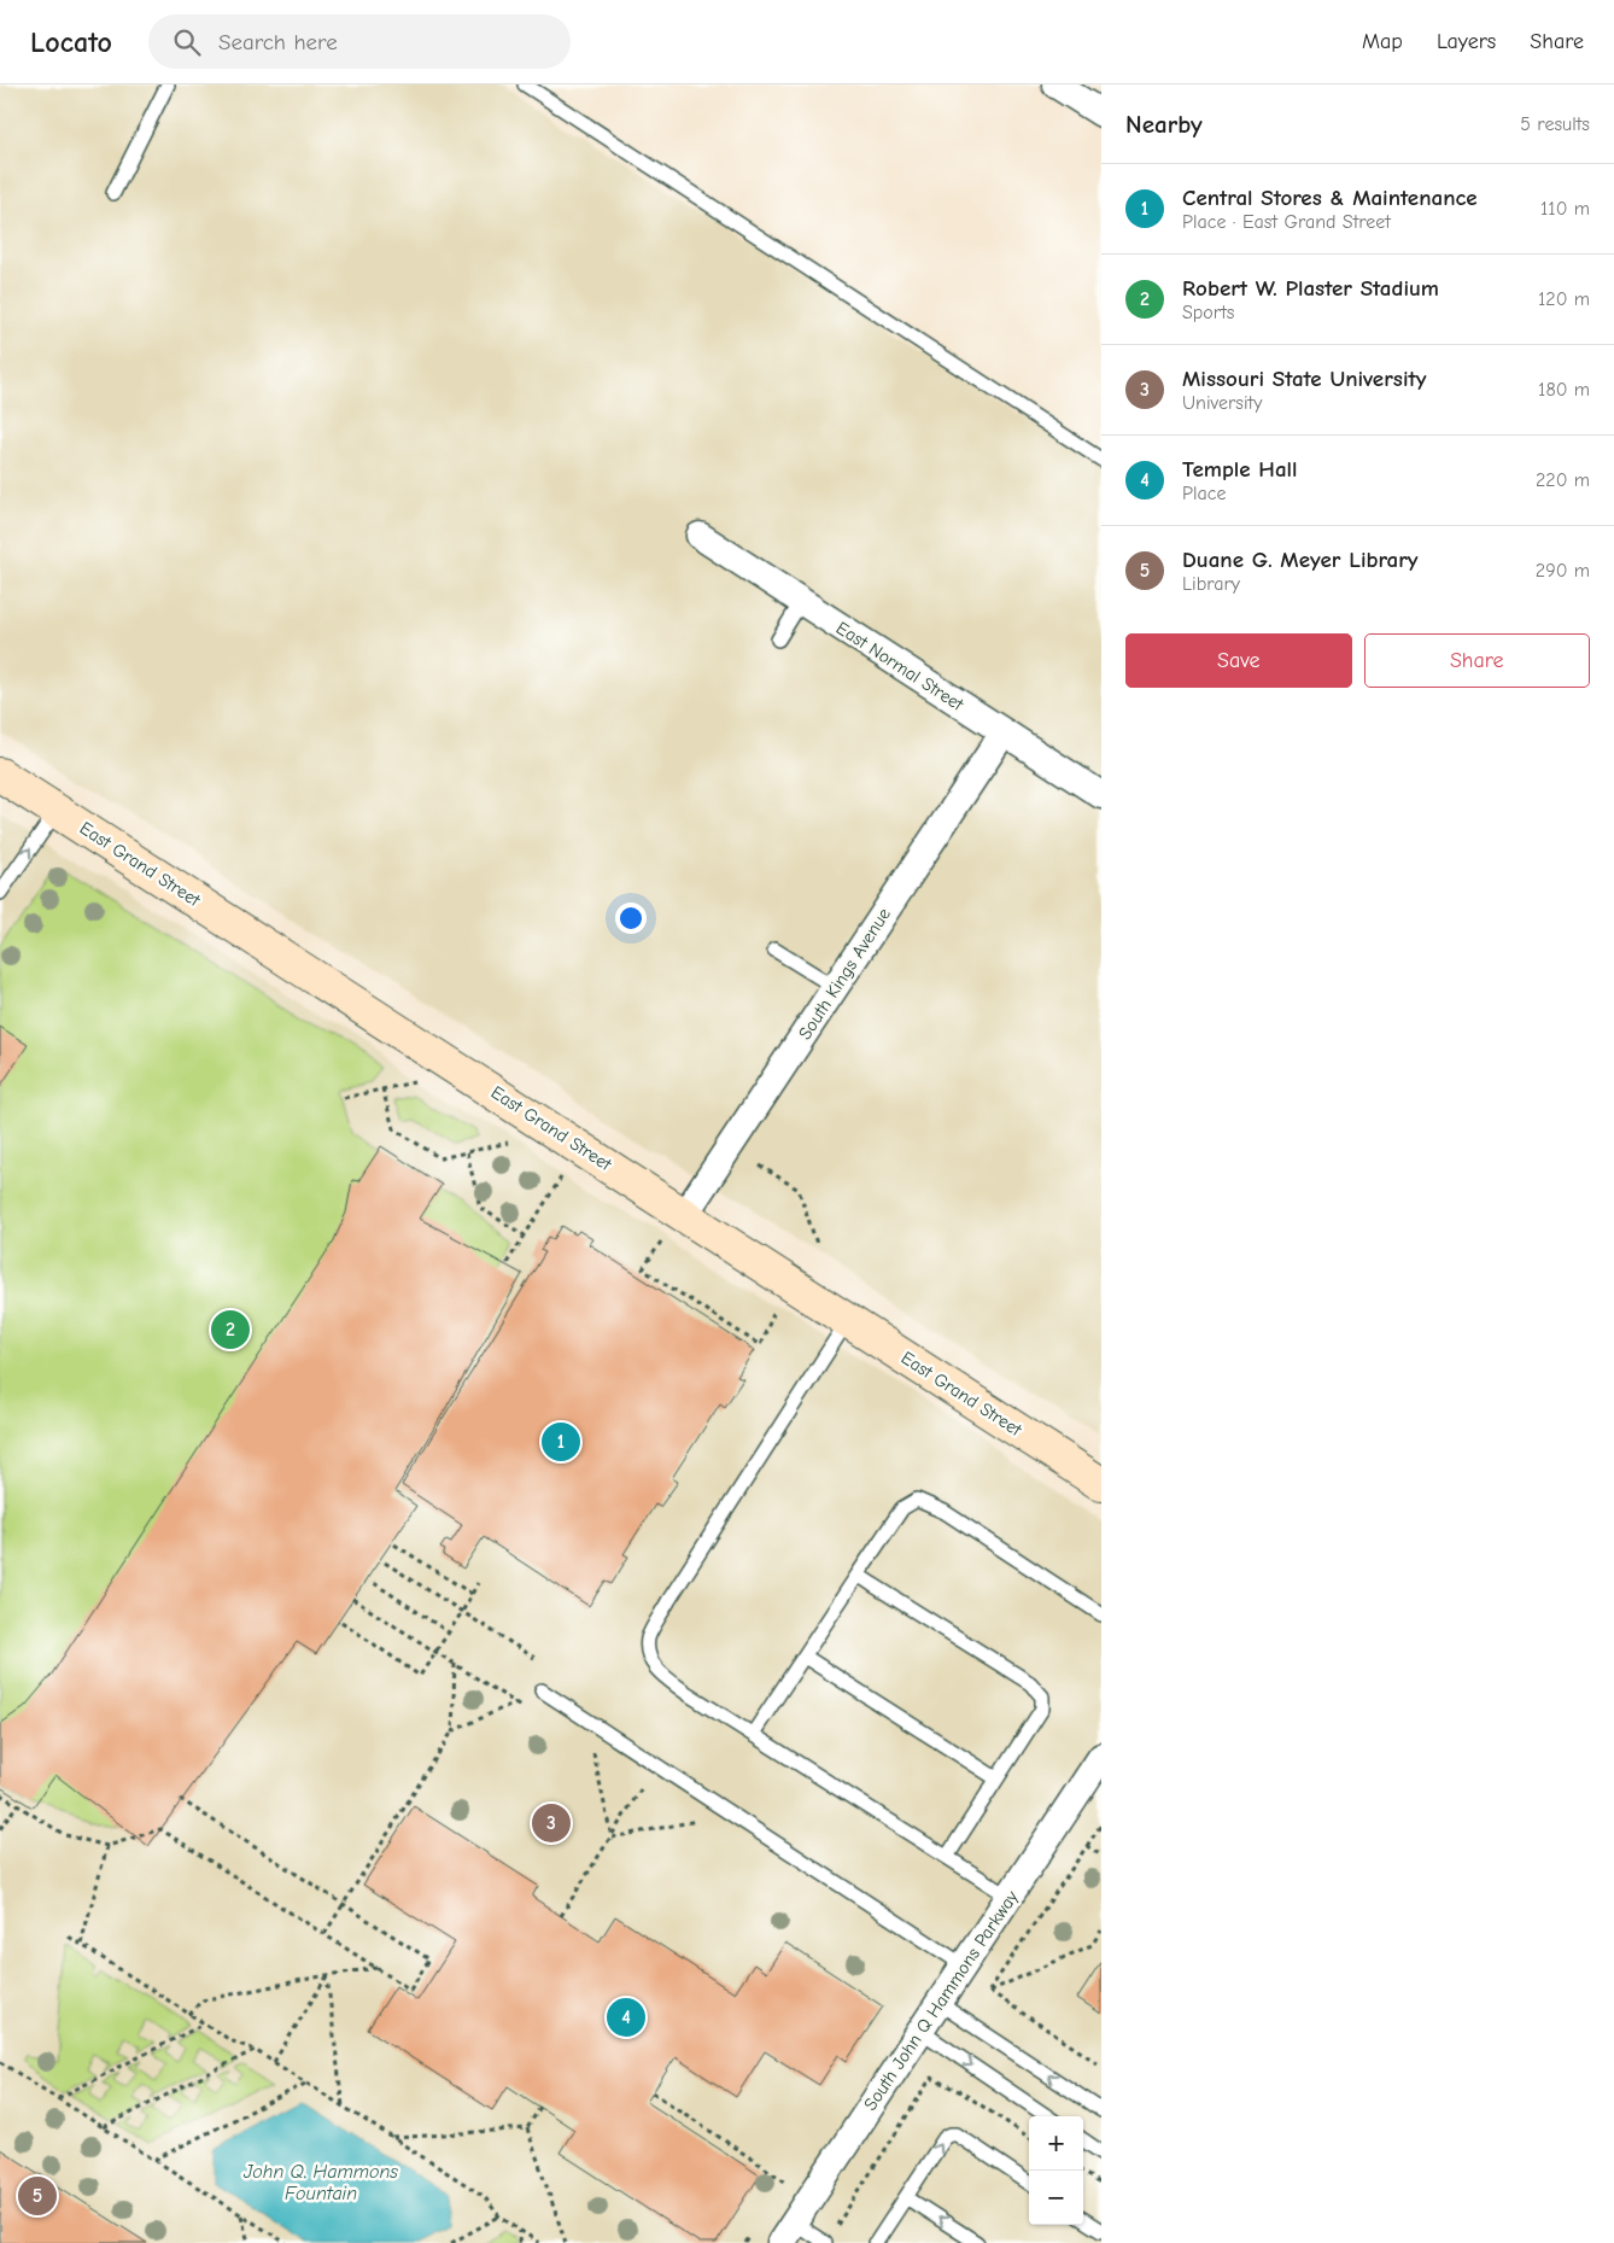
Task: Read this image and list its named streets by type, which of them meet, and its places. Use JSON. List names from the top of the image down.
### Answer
{
  "streets": {
    "main road": ["East Grand Street"],
    "street": ["East Normal Street", "South Kings Avenue", "South John Q Hammons Parkway"]
  },
  "crossings": [
    ["East Normal Street", "South Kings Avenue"],
    ["East Grand Street", "South Kings Avenue"]
  ],
  "water": ["John Q. Hammons Fountain"],
  "page": {
    "header": "Locato",
    "search": "Search here",
    "nav": ["Map", "Layers", "Share"],
    "heading": ["Nearby", "5 results"],
    "list": [
      {
        "mark": "1",
        "name": "Central Stores & Maintenance",
        "note": "Place · East Grand Street",
        "value": "110 m"
      },
      {
        "mark": "2",
        "name": "Robert W. Plaster Stadium",
        "note": "Sports",
        "value": "120 m"
      },
      {
        "mark": "3",
        "name": "Missouri State University",
        "note": "University",
        "value": "180 m"
      },
      {
        "mark": "4",
        "name": "Temple Hall",
        "note": "Place",
        "value": "220 m"
      },
      {
        "mark": "5",
        "name": "Duane G. Meyer Library",
        "note": "Library",
        "value": "290 m"
      }
    ],
    "buttons": ["Save", "Share"],
    "pins": [
      "2",
      "1",
      "3",
      "4",
      "5"
    ],
    "map_buttons": ["+", "−"]
  }
}
